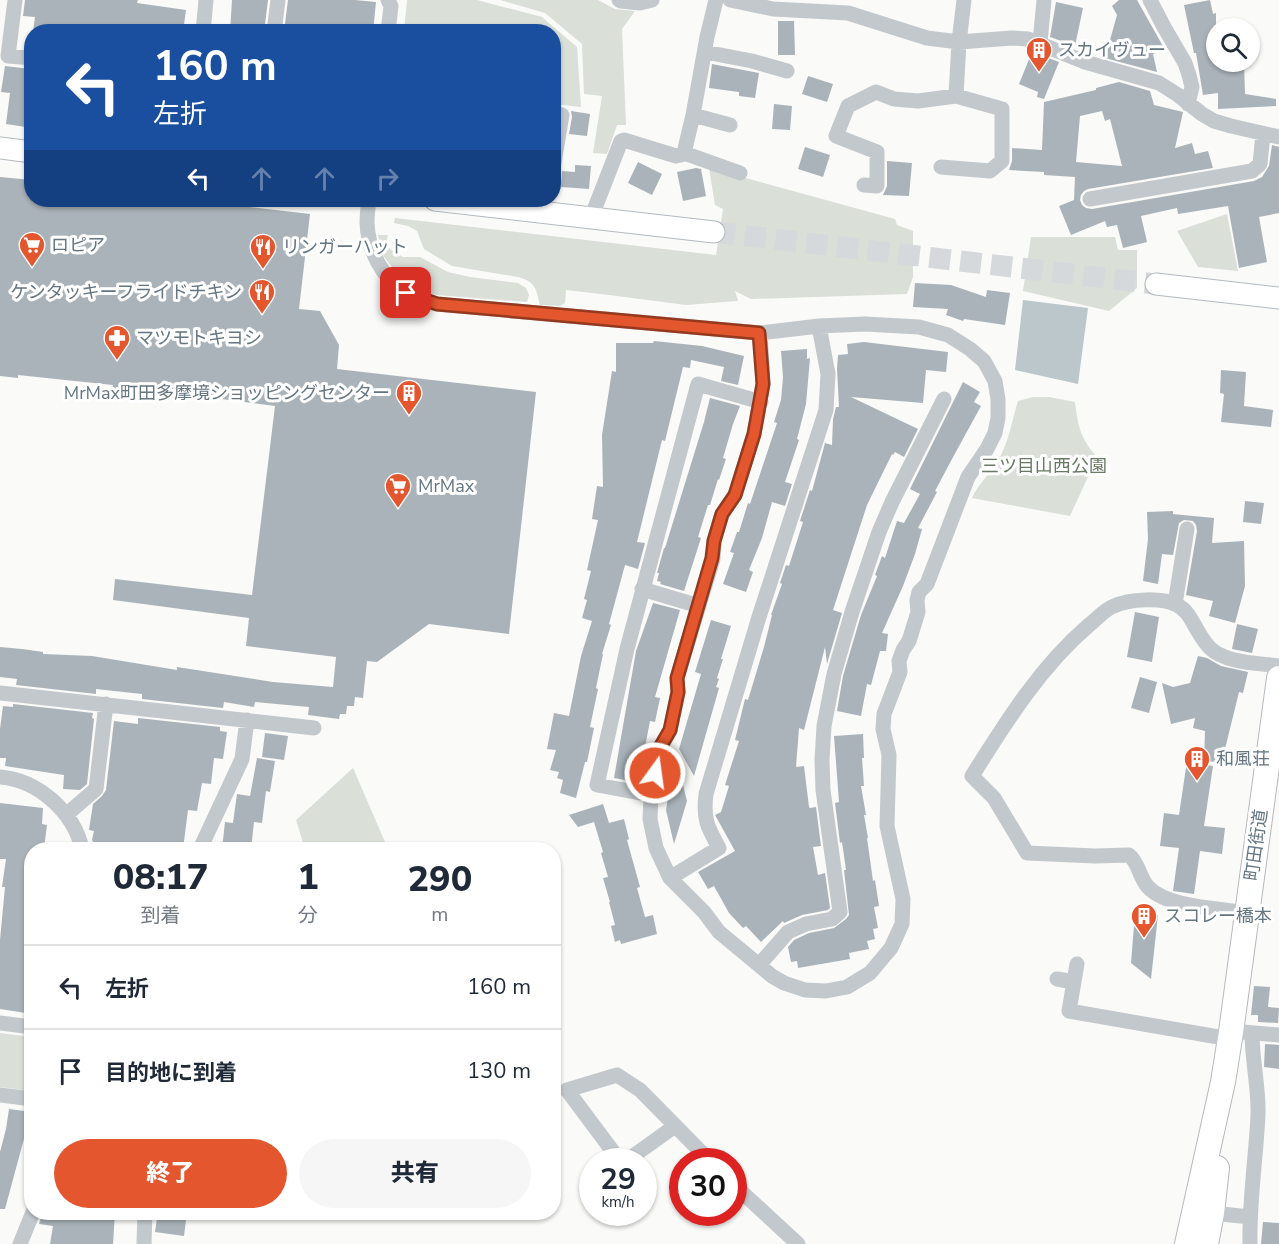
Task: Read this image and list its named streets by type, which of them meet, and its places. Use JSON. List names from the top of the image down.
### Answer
{
  "streets": {
    "main road": ["町田街道"]
  },
  "parks": ["三ツ目山西公園"],
  "places": {
    "building": [
      "スカイヴュー",
      "MrMax町田多摩境ショッピングセンター",
      "和風荘",
      "スコレー橋本"
    ],
    "supermarket": ["ロピア", "MrMax"],
    "restaurant": ["リンガーハット", "ケンタッキーフライドチキン"],
    "pharmacy": ["マツモトキヨシ"]
  },
  "page": {
    "turn": ["160 m", "左折"],
    "eta": [
      "08:17",
      "到着",
      "1",
      "分",
      "290",
      "m"
    ],
    "list": [
      {
        "name": "左折",
        "value": "160 m"
      },
      {
        "name": "目的地に到着",
        "value": "130 m"
      }
    ],
    "buttons": ["終了", "共有"],
    "speed": "29 km/h",
    "limit": "30"
  }
}
